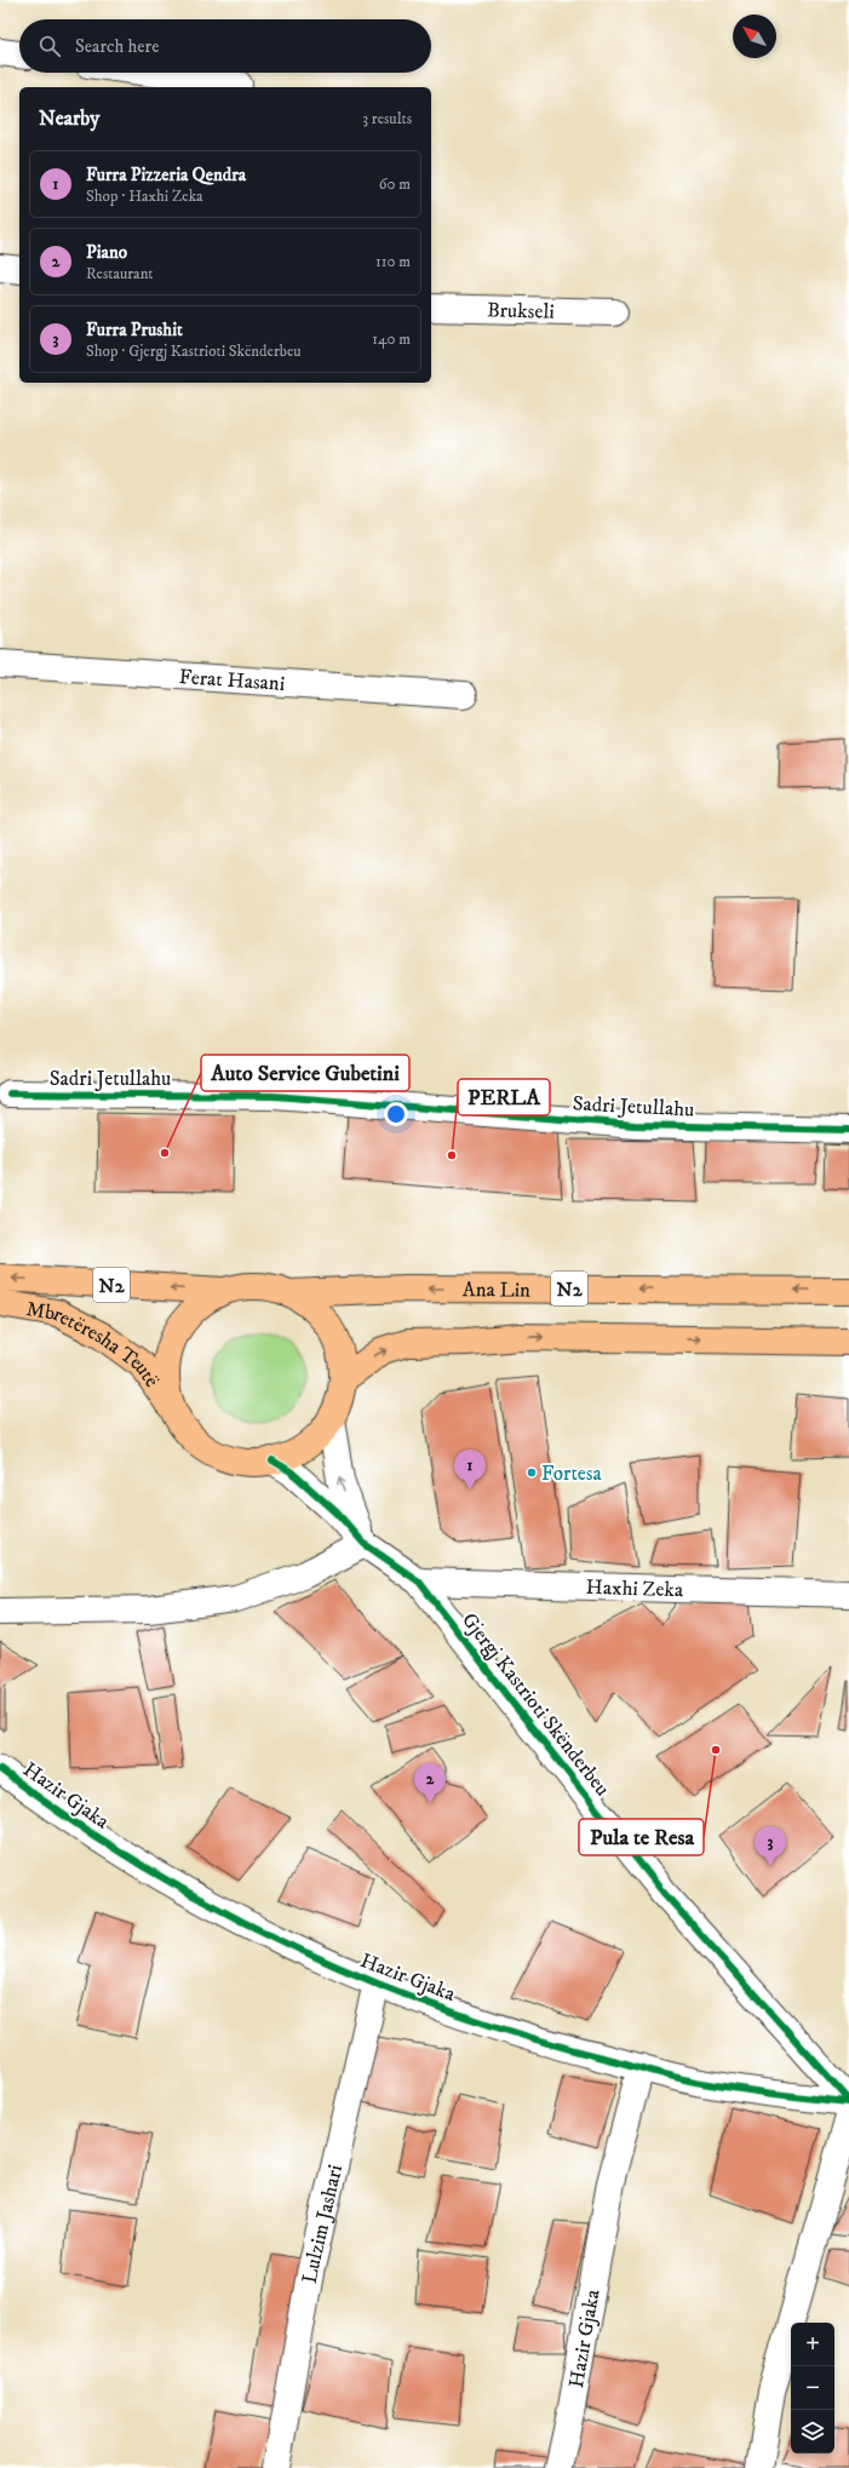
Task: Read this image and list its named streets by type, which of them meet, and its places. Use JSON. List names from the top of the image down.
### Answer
{
  "streets": {
    "main road": ["N2", "Ana Lin", "Mbretëresha Teutë"],
    "street": [
      "Brukseli",
      "Ferat Hasani",
      "Sadri Jetullahu",
      "Haxhi Zeka",
      "Gjergj Kastrioti Skënderbeu",
      "Hazir Gjaka",
      "Lulzim Jashari"
    ]
  },
  "crossings": [
    ["N2", "Ana Lin"],
    ["N2", "Mbretëresha Teutë"],
    ["N2", "Gjergj Kastrioti Skënderbeu"],
    ["Haxhi Zeka", "Gjergj Kastrioti Skënderbeu"],
    ["Gjergj Kastrioti Skënderbeu", "Hazir Gjaka"],
    ["Hazir Gjaka", "Lulzim Jashari"]
  ],
  "one_way": ["Mbretëresha Teutë"],
  "places": [
    "Auto Service Gubetini",
    "PERLA",
    "Fortesa",
    "Pula te Resa"
  ],
  "north": "top left",
  "page": {
    "search": "Search here",
    "heading": ["Nearby", "3 results"],
    "list": [
      {
        "mark": "1",
        "name": "Furra Pizzeria Qendra",
        "note": "Shop · Haxhi Zeka",
        "value": "60 m"
      },
      {
        "mark": "2",
        "name": "Piano",
        "note": "Restaurant",
        "value": "110 m"
      },
      {
        "mark": "3",
        "name": "Furra Prushit",
        "note": "Shop · Gjergj Kastrioti Skënderbeu",
        "value": "140 m"
      }
    ],
    "pins": ["1", "2", "3"],
    "map_buttons": ["+", "−"]
  }
}
